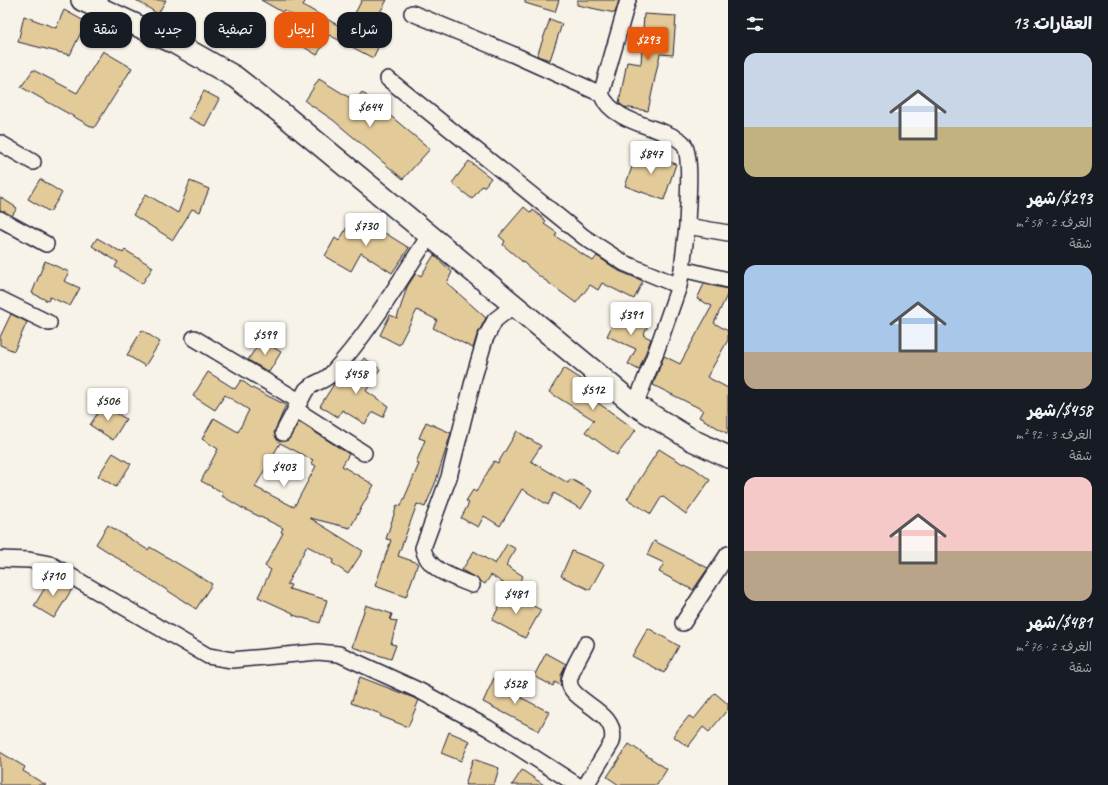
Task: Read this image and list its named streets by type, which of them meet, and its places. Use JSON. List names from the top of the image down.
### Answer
{
  "page": {
    "heading": "العقارات: 13",
    "chip": [
      "شراء",
      "إيجار",
      "تصفية",
      "جديد",
      "شقة"
    ],
    "price": [
      "$293",
      "$644",
      "$847",
      "$730",
      "$391",
      "$599",
      "$458",
      "$512",
      "$506",
      "$403",
      "$710",
      "$481",
      "$528"
    ],
    "list": [
      {
        "name": "$293/شهر",
        "note": "الغرف: 2 · 58 m² · شقة"
      },
      {
        "name": "$458/شهر",
        "note": "الغرف: 3 · 92 m² · شقة"
      },
      {
        "name": "$481/شهر",
        "note": "الغرف: 2 · 76 m² · شقة"
      }
    ]
  }
}
